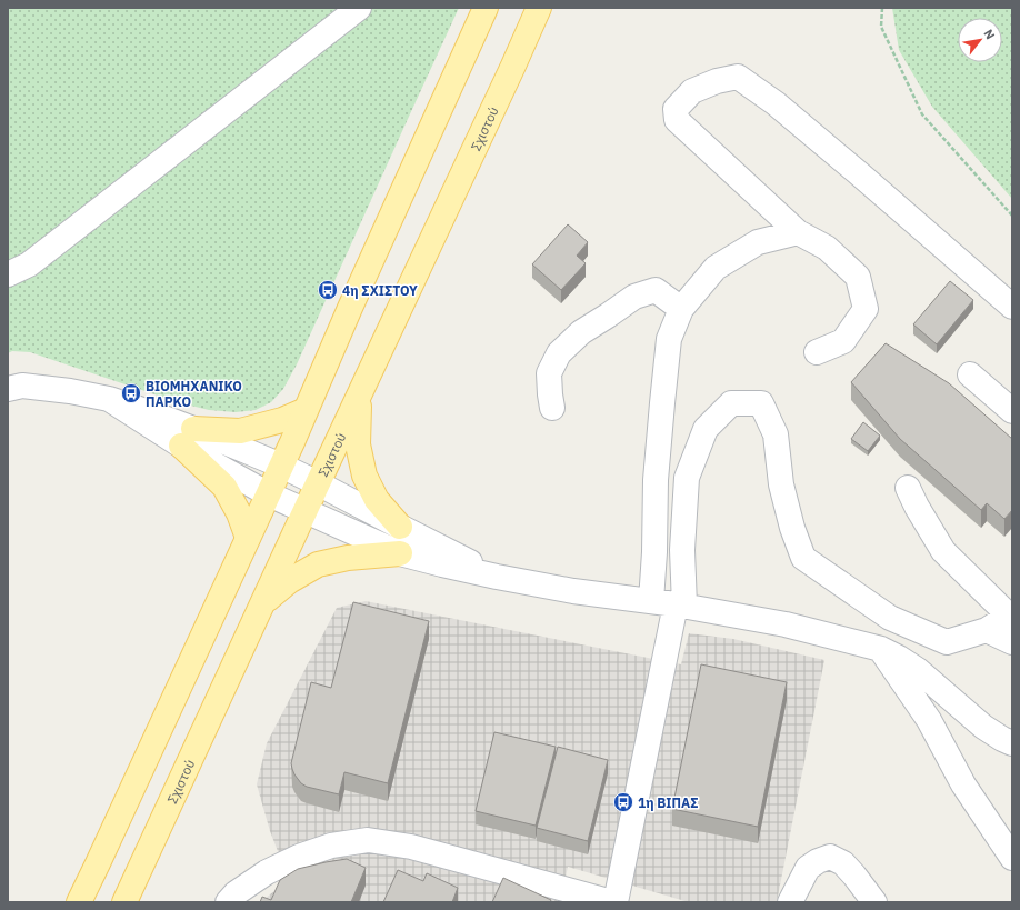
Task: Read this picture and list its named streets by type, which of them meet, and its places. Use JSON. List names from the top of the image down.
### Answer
{
  "streets": {
    "main road": ["Σχιστού"]
  },
  "places": {
    "bus stop": ["4η ΣΧΙΣΤΟΥ", "ΒΙΟΜΗΧΑΝΙΚΟ ΠΑΡΚΟ", "1η ΒΙΠΑΣ"]
  },
  "north": "top right"
}
